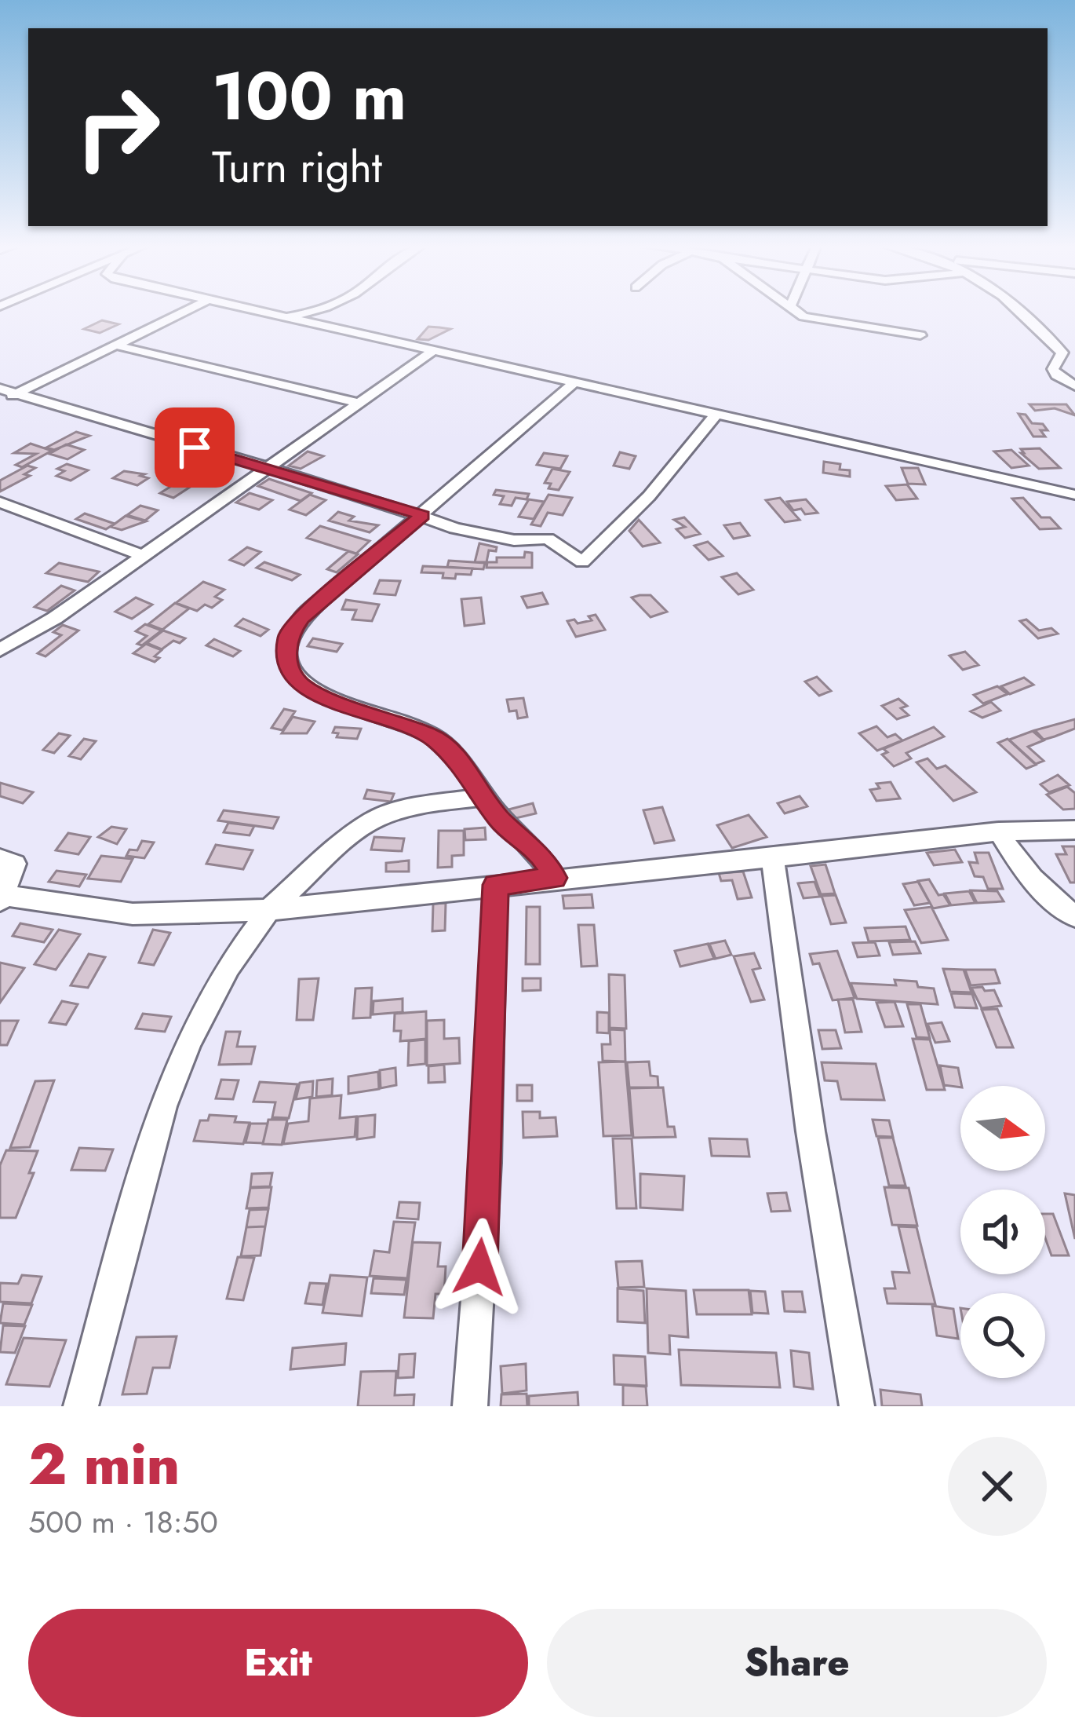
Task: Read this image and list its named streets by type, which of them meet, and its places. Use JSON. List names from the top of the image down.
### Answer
{
  "north": "right",
  "page": {
    "turn": ["100 m", "Turn right"],
    "heading": ["2 min", "500 m · 18:50"],
    "buttons": ["Exit", "Share"]
  }
}
